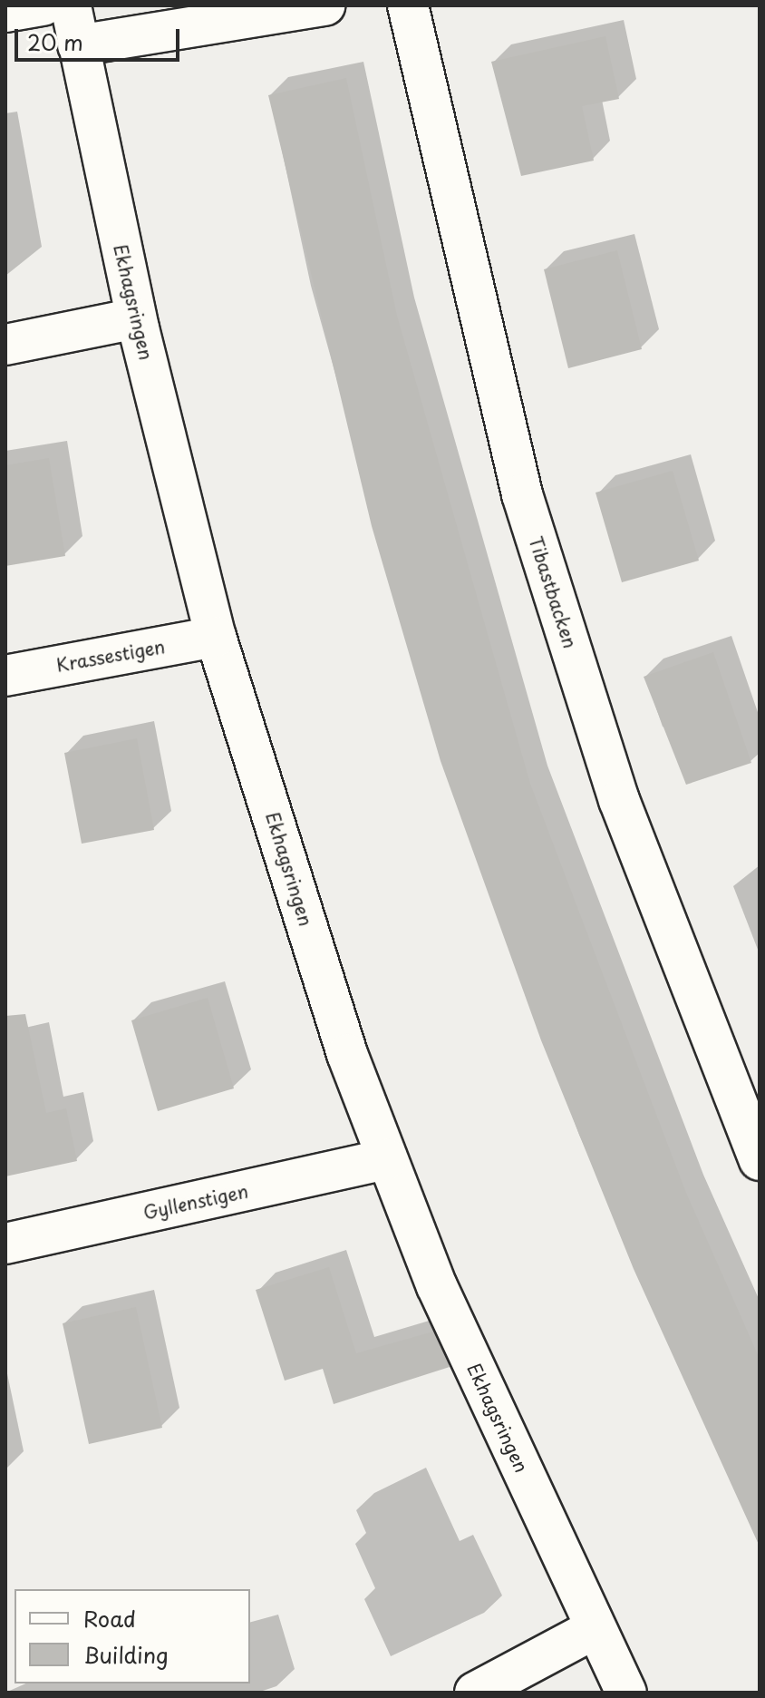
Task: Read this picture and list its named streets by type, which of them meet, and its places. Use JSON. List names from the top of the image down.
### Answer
{
  "streets": {
    "street": [
      "Ekhagsringen",
      "Tibastbacken",
      "Krassestigen",
      "Gyllenstigen"
    ]
  },
  "crossings": [
    ["Ekhagsringen", "Krassestigen"],
    ["Ekhagsringen", "Gyllenstigen"]
  ],
  "legend": ["Road", "Building"],
  "scale_bar": "20 m"
}
